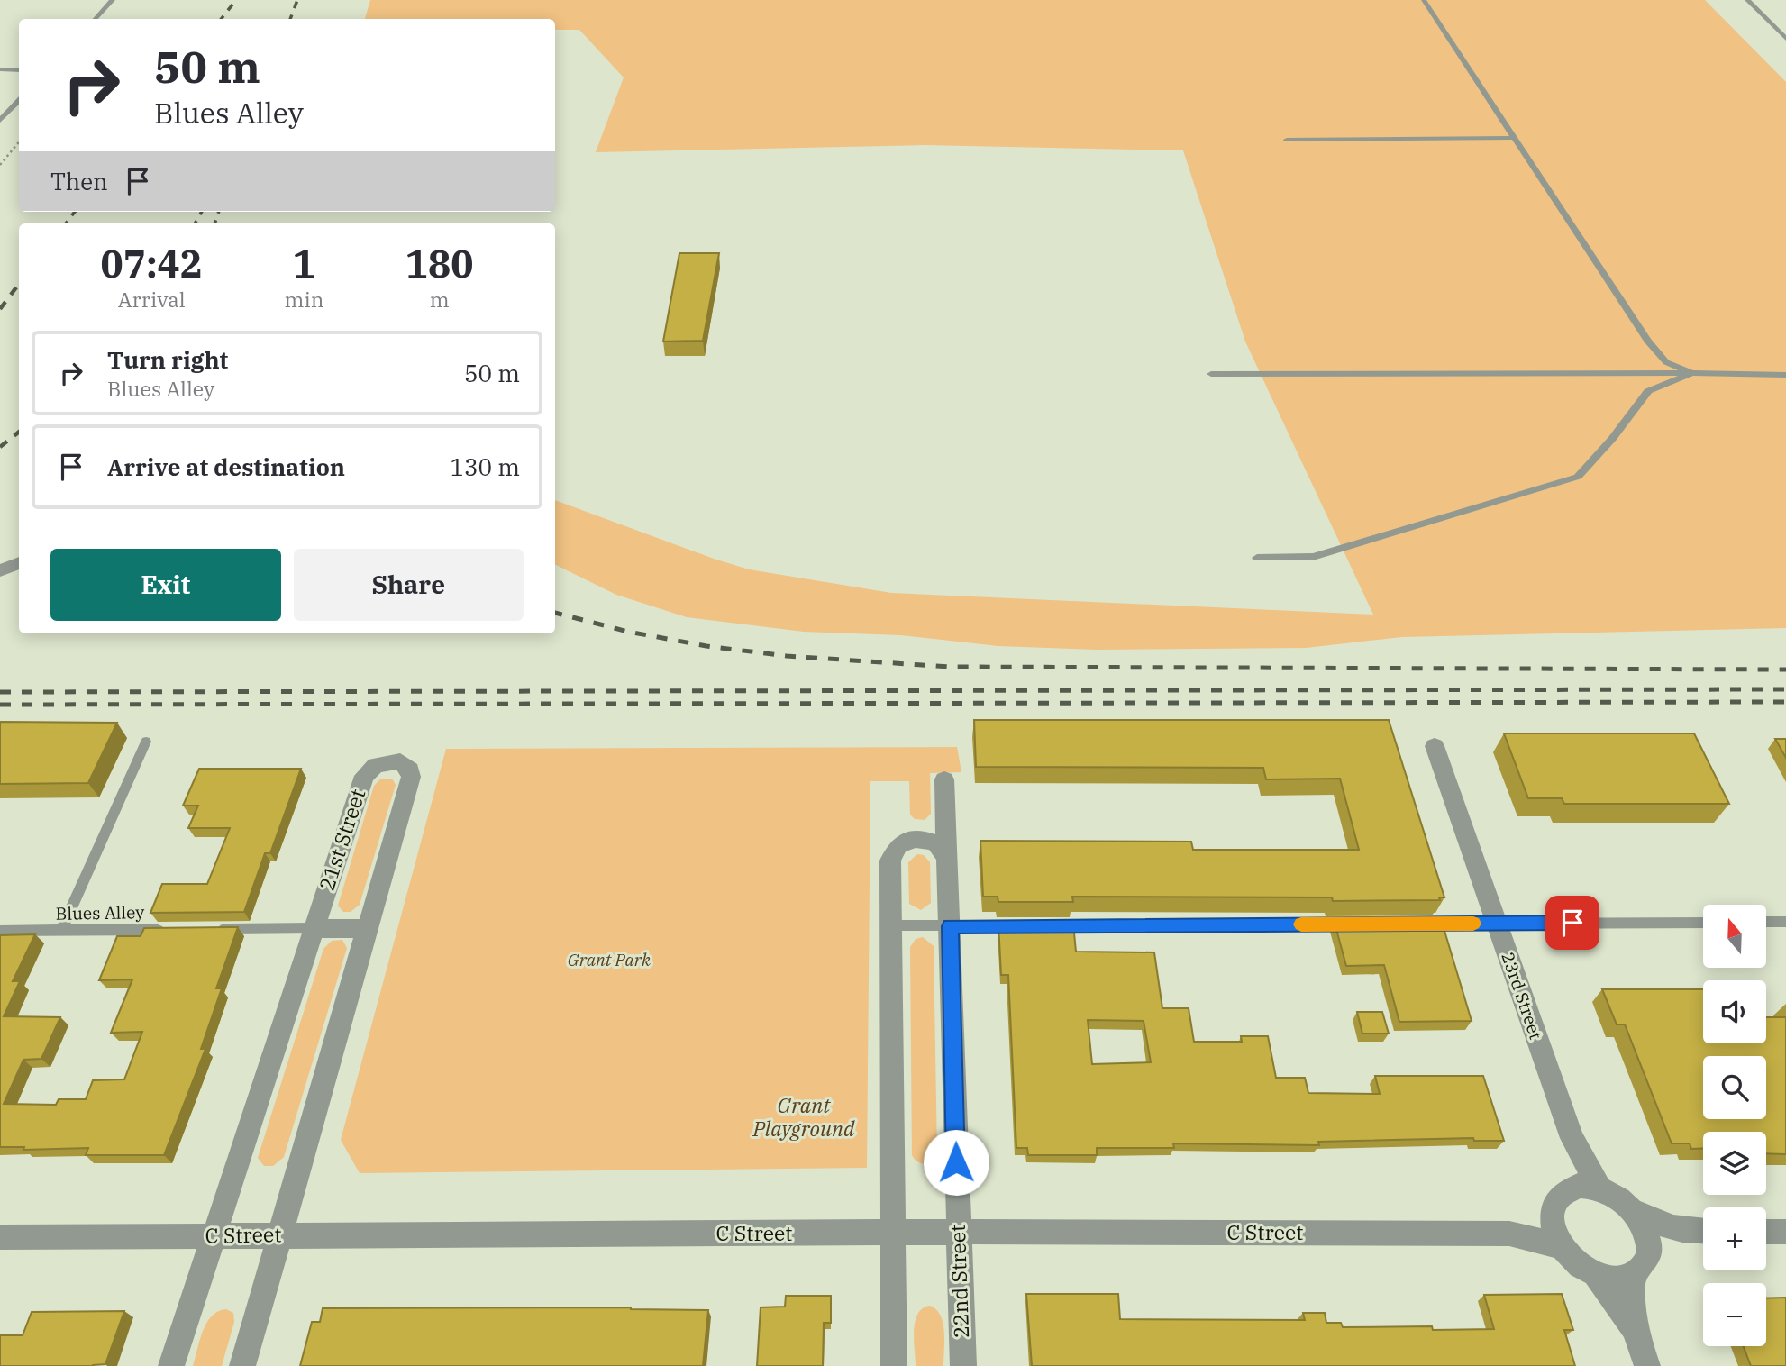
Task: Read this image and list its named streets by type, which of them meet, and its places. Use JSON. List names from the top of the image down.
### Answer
{
  "streets": {
    "street": [
      "21st Street",
      "23rd Street",
      "C Street",
      "22nd Street"
    ],
    "lane": ["Blues Alley"]
  },
  "crossings": [
    ["21st Street", "C Street"],
    ["23rd Street", "C Street"],
    ["C Street", "22nd Street"]
  ],
  "parks": ["Grant Park", "Grant Playground"],
  "north": "top",
  "page": {
    "turn": ["50 m", "Blues Alley"],
    "then": "Then",
    "eta": [
      "07:42",
      "Arrival",
      "1",
      "min",
      "180",
      "m"
    ],
    "list": [
      {
        "name": "Turn right",
        "note": "Blues Alley",
        "value": "50 m"
      },
      {
        "name": "Arrive at destination",
        "value": "130 m"
      }
    ],
    "buttons": ["Exit", "Share"],
    "map_buttons": ["+", "−"]
  }
}
